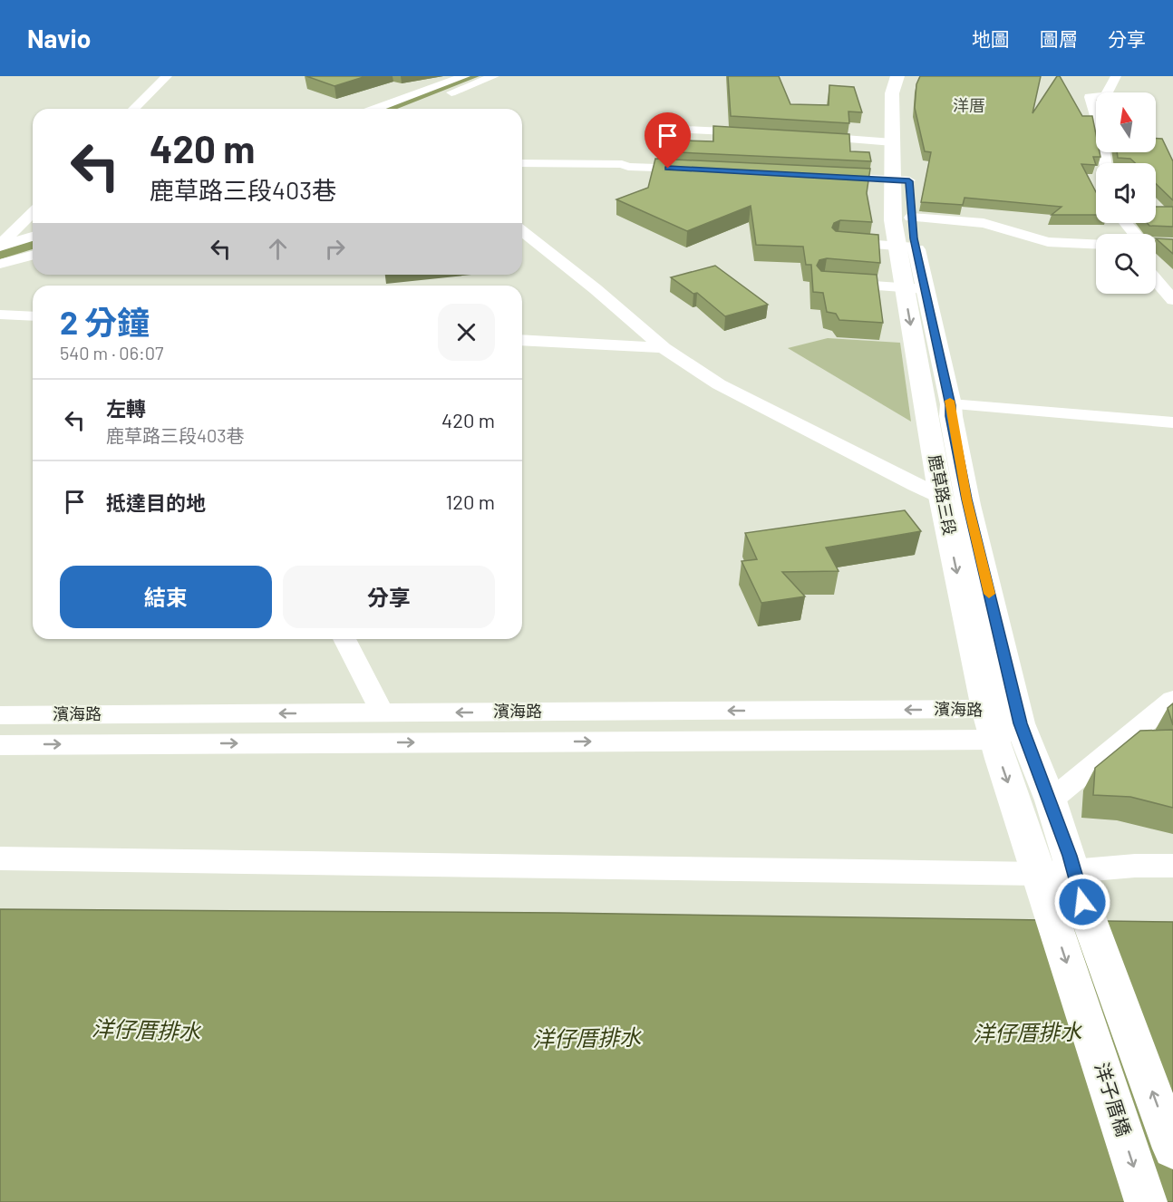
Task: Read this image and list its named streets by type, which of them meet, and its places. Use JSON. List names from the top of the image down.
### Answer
{
  "streets": {
    "main road": ["鹿草路三段", "洋子厝橋"],
    "street": ["濱海路"]
  },
  "crossings": [
    ["鹿草路三段", "濱海路"],
    ["鹿草路三段", "洋子厝橋"]
  ],
  "districts": ["洋厝"],
  "water": ["洋仔厝排水"],
  "north": "top",
  "page": {
    "header": "Navio",
    "nav": ["地圖", "圖層", "分享"],
    "turn": ["420 m", "鹿草路三段403巷"],
    "heading": ["2 分鐘", "540 m · 06:07"],
    "list": [
      {
        "name": "左轉",
        "note": "鹿草路三段403巷",
        "value": "420 m"
      },
      {
        "name": "抵達目的地",
        "value": "120 m"
      }
    ],
    "buttons": ["結束", "分享"]
  }
}
